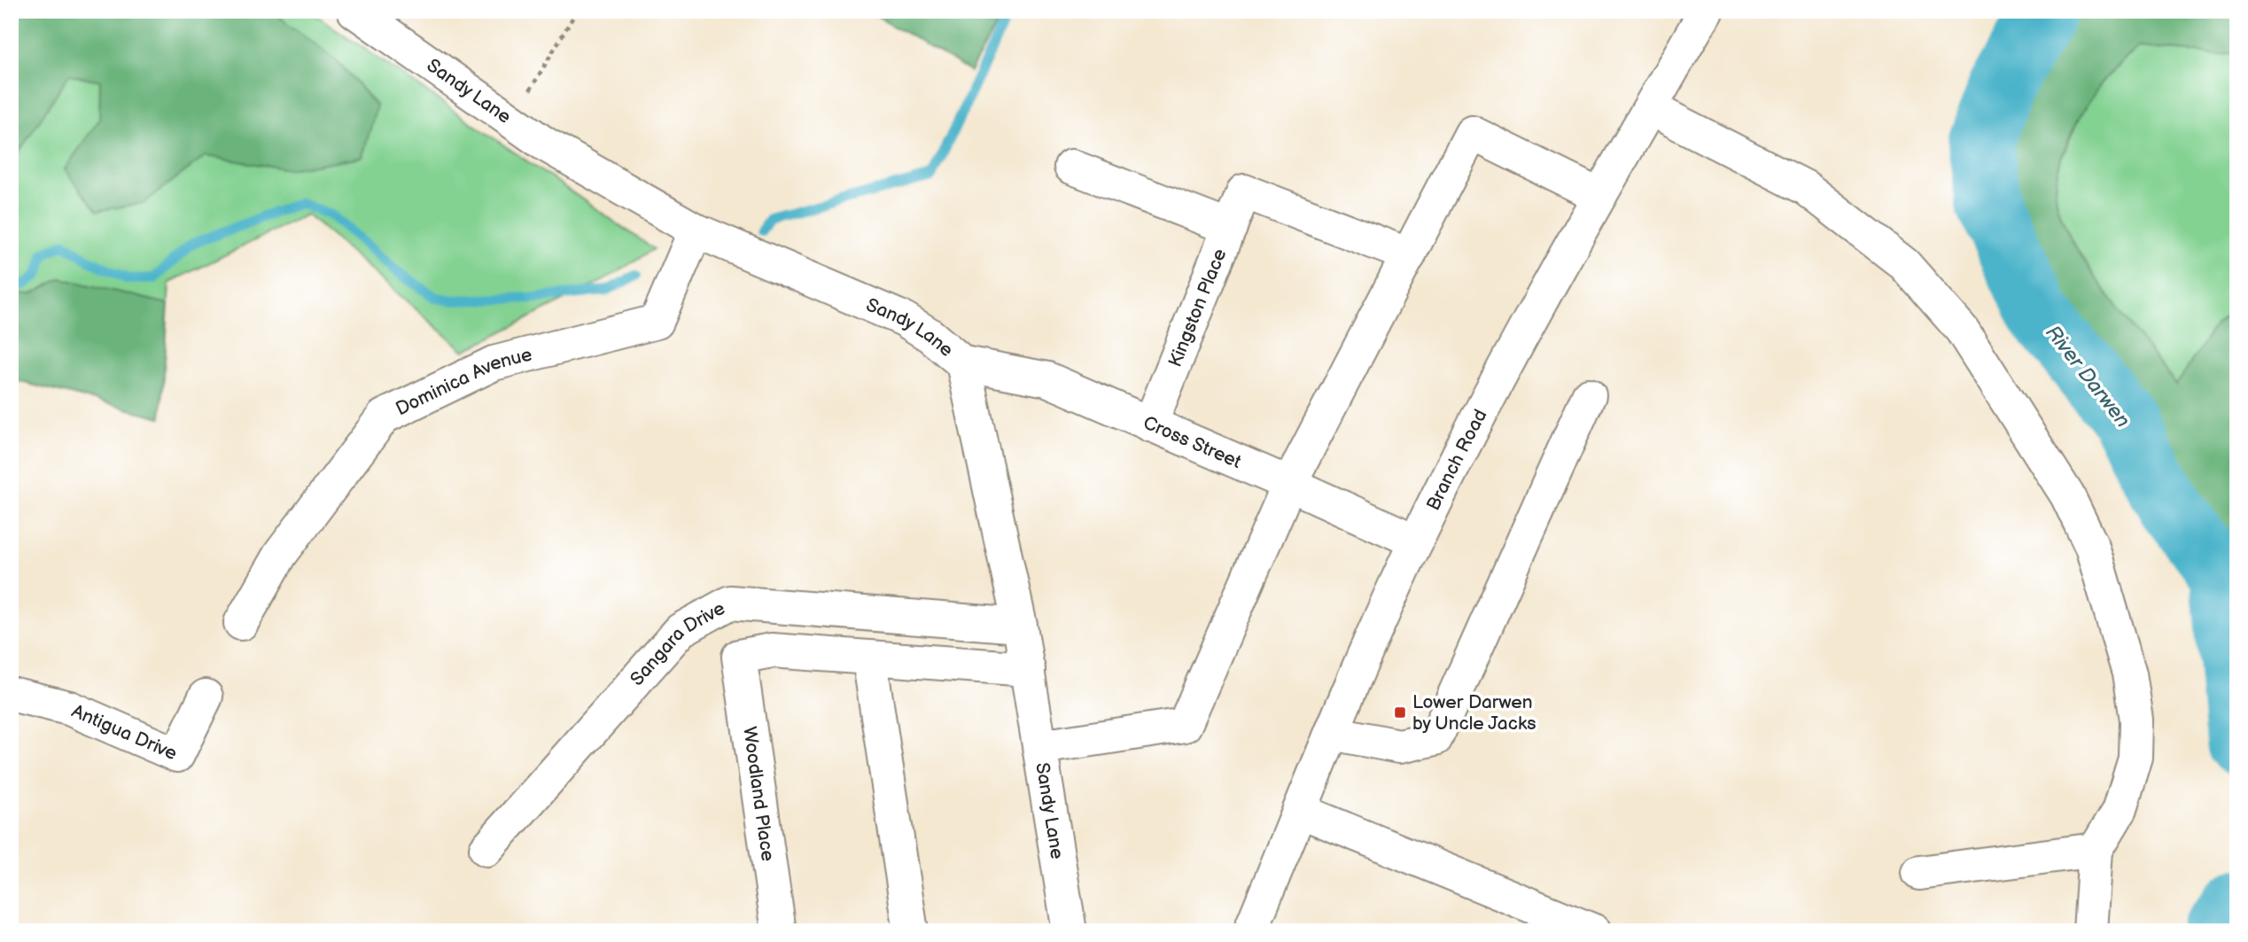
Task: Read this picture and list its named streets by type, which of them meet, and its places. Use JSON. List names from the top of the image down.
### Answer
{
  "streets": {
    "street": [
      "Sandy Lane",
      "Kingston Place",
      "Dominica Avenue",
      "Cross Street",
      "Branch Road",
      "Sangara Drive",
      "Antigua Drive",
      "Woodland Place"
    ]
  },
  "crossings": [
    ["Sandy Lane", "Dominica Avenue"],
    ["Sandy Lane", "Cross Street"],
    ["Sandy Lane", "Sangara Drive"],
    ["Kingston Place", "Cross Street"],
    ["Cross Street", "Branch Road"]
  ],
  "water": ["River Darwen"],
  "places": {
    "transit": ["Lower Darwen by Uncle Jacks"]
  }
}
